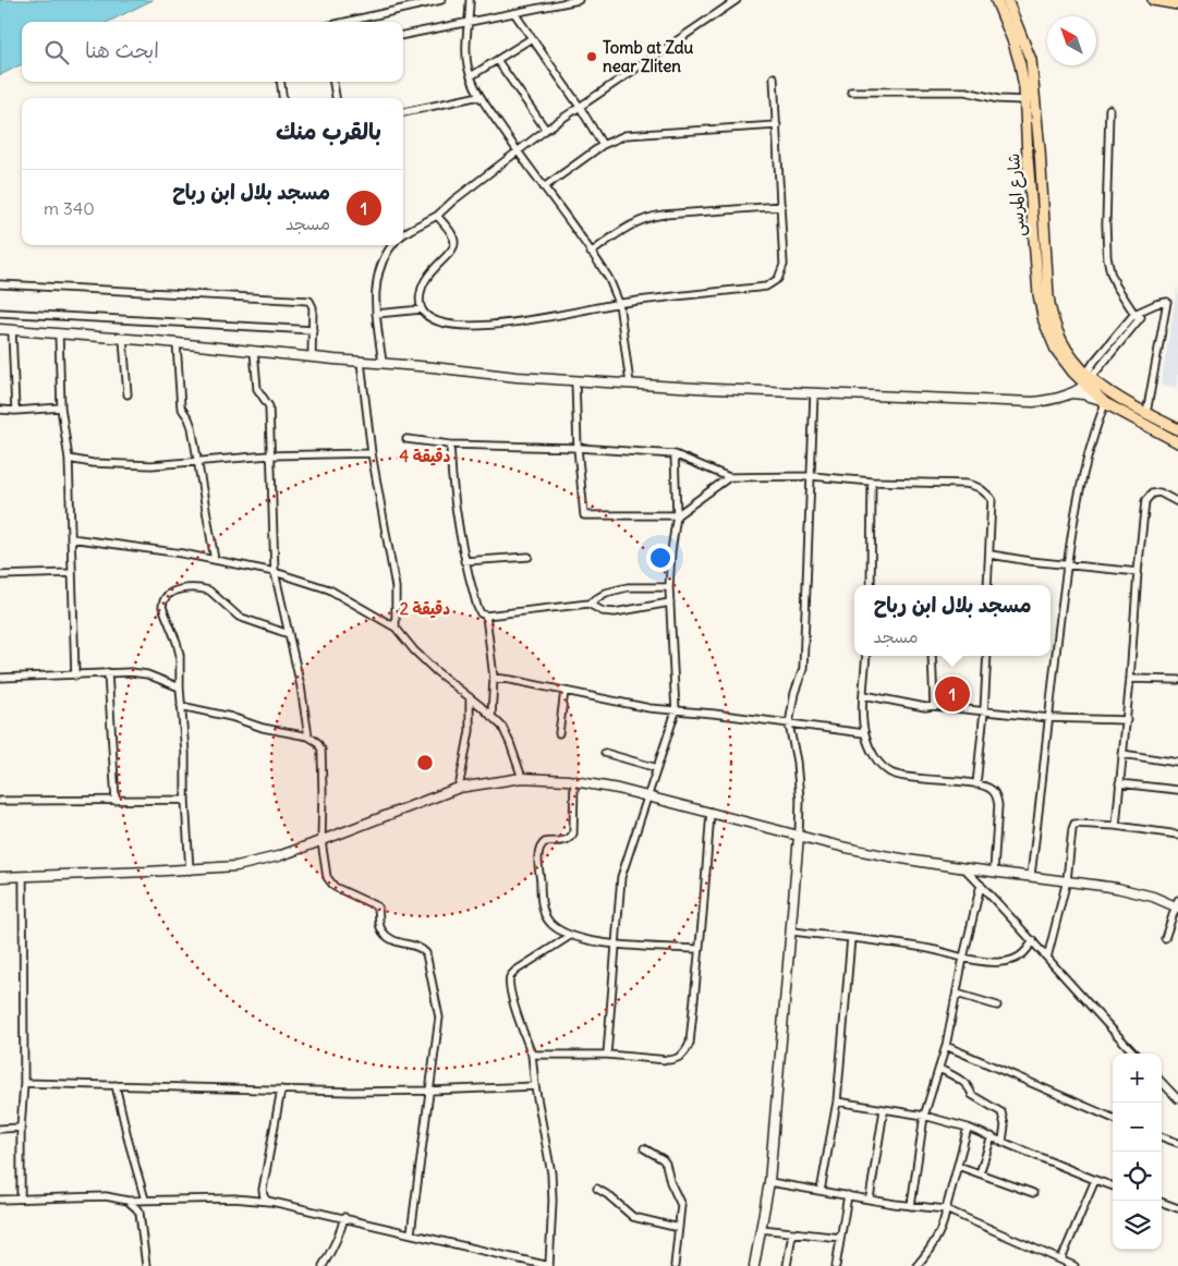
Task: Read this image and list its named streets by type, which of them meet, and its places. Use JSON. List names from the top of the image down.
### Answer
{
  "streets": {
    "main road": ["شارع المرسى"]
  },
  "places": ["Tomb at Zdu near Zliten"],
  "north": "top left",
  "page": {
    "search": "ابحث هنا",
    "heading": "بالقرب منك",
    "list": [
      {
        "mark": "1",
        "name": "مسجد بلال ابن رباح",
        "note": "مسجد",
        "value": "340 m"
      }
    ],
    "popup": ["مسجد بلال ابن رباح", "مسجد"],
    "pins": "1",
    "map_buttons": ["+", "−"]
  },
  "rings": ["4 دقيقة", "2 دقيقة"]
}
